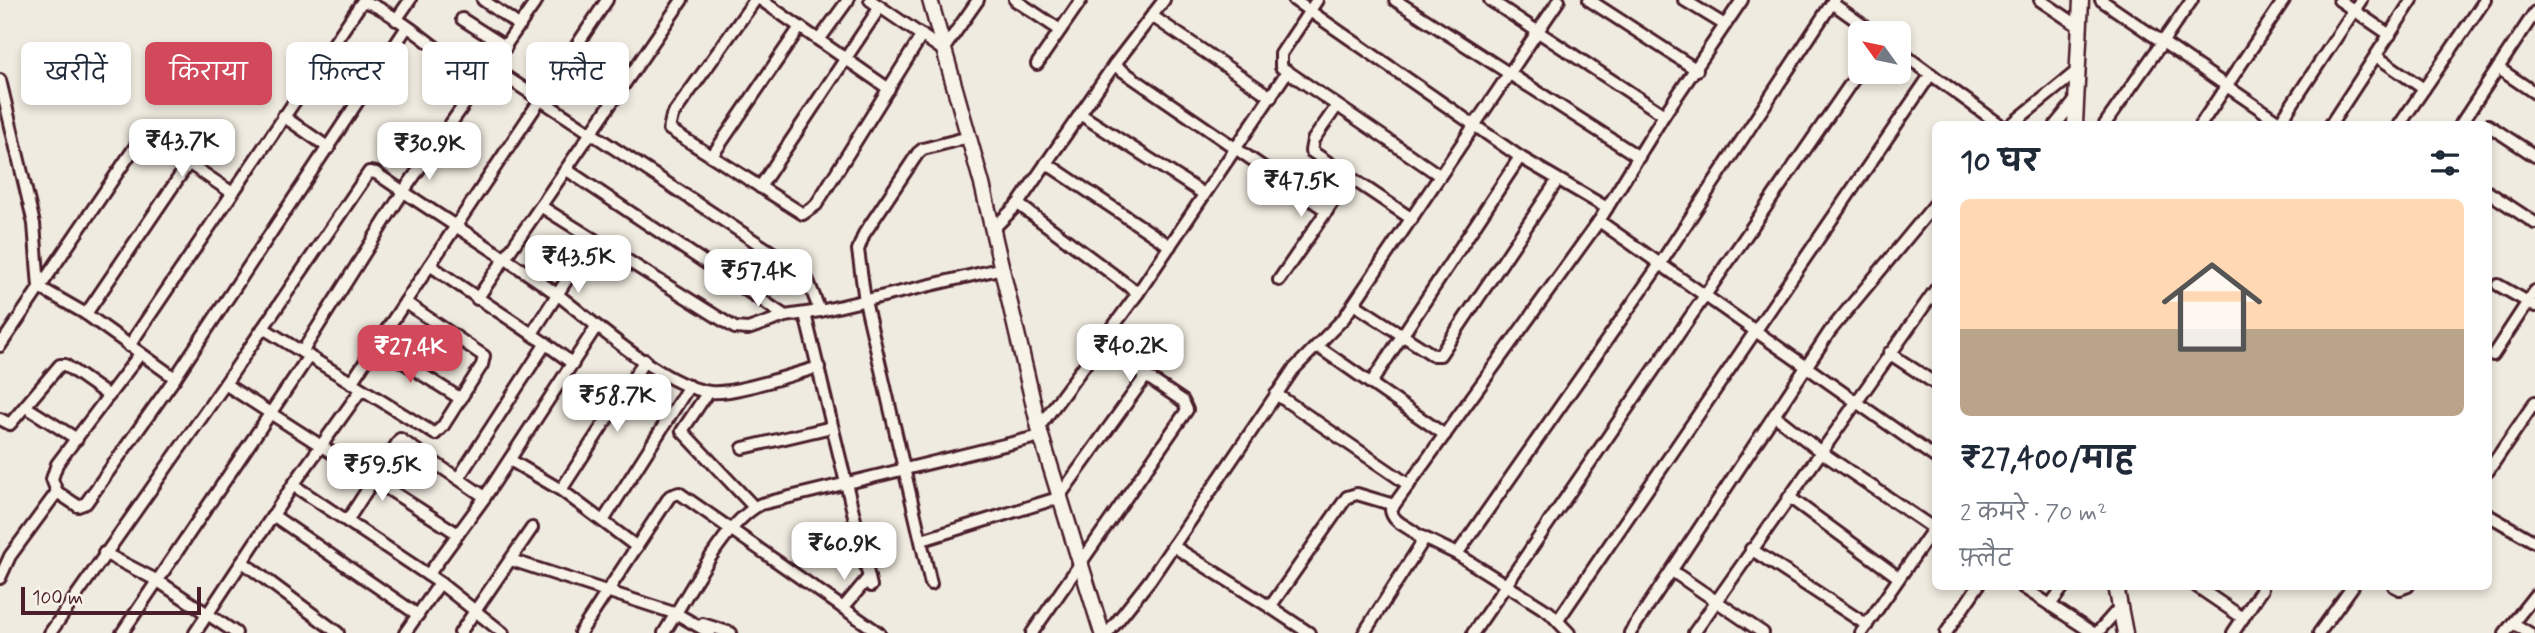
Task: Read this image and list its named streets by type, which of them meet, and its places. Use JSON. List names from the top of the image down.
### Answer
{
  "scale_bar": "100 m",
  "north": "top left",
  "page": {
    "chip": [
      "खरीदें",
      "किराया",
      "फ़िल्टर",
      "नया",
      "फ़्लैट"
    ],
    "price": [
      "₹43.7K",
      "₹30.9K",
      "₹47.5K",
      "₹43.5K",
      "₹57.4K",
      "₹40.2K",
      "₹27.4K",
      "₹58.7K",
      "₹59.5K",
      "₹60.9K"
    ],
    "heading": "10 घर",
    "list": [
      {
        "name": "₹27,400/माह",
        "note": "2 कमरे · 70 m² · फ़्लैट"
      }
    ],
    "scale": "100 m"
  }
}
